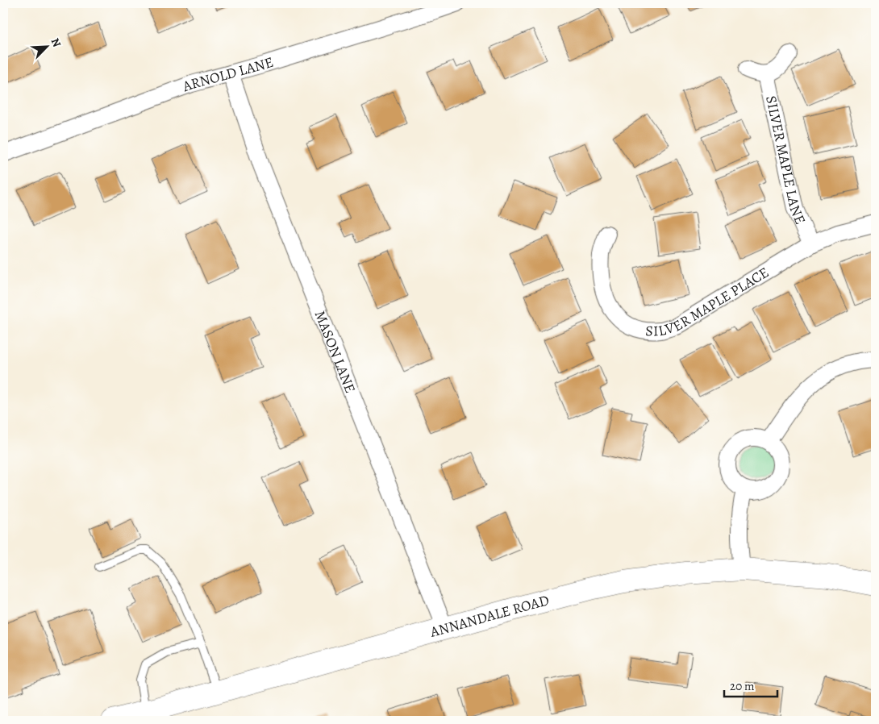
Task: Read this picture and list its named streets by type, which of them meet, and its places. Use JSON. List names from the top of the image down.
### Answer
{
  "streets": {
    "main road": ["ANNANDALE ROAD"],
    "street": [
      "ARNOLD LANE",
      "SILVER MAPLE LANE",
      "SILVER MAPLE PLACE",
      "MASON LANE"
    ]
  },
  "crossings": [
    ["ARNOLD LANE", "MASON LANE"],
    ["SILVER MAPLE LANE", "SILVER MAPLE PLACE"],
    ["MASON LANE", "ANNANDALE ROAD"]
  ],
  "scale_bar": "20 m",
  "north": "top right"
}
